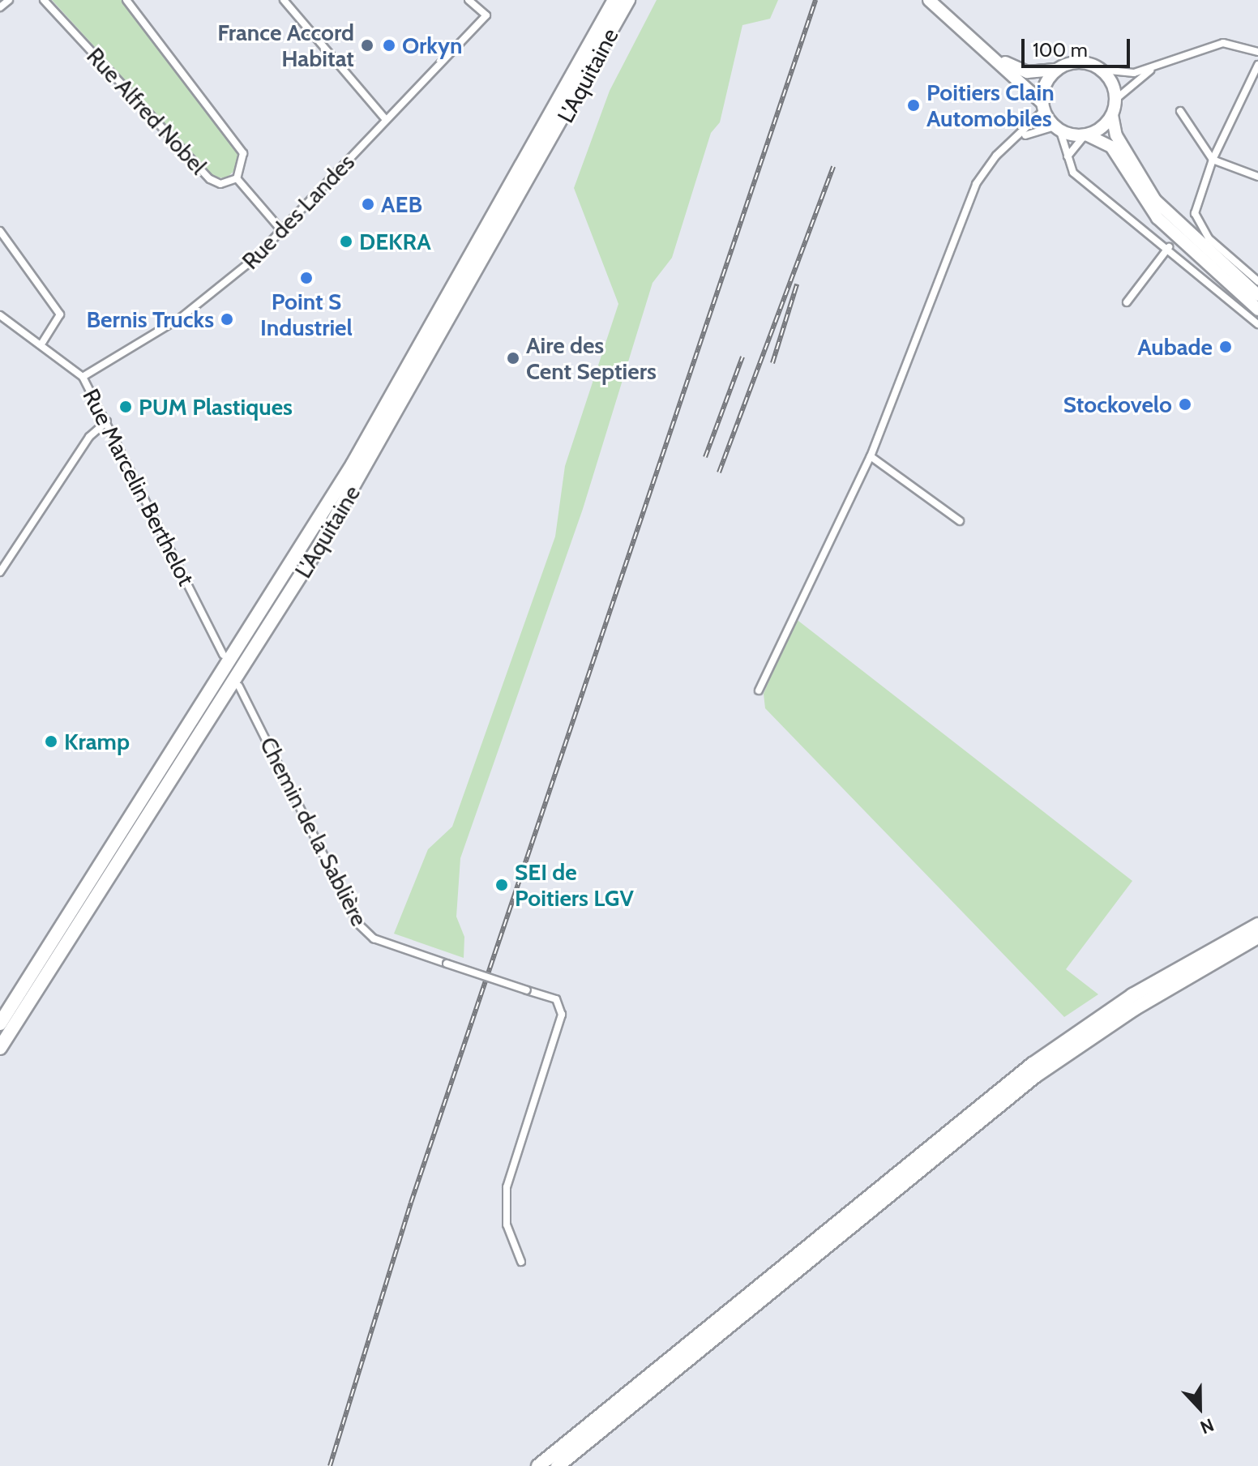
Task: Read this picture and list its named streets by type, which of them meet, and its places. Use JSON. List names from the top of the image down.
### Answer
{
  "streets": {
    "highway": ["L'Aquitaine"],
    "street": [
      "Rue Alfred Nobel",
      "Rue des Landes",
      "Rue Marcelin Berthelot",
      "Chemin de la Sablière"
    ]
  },
  "crossings": [
    ["Rue Alfred Nobel", "Rue des Landes"],
    ["Rue des Landes", "Rue Marcelin Berthelot"]
  ],
  "places": [
    "France Accord Habitat",
    "Orkyn",
    "Poitiers Clain Automobiles",
    "AEB",
    "DEKRA",
    "Point S Industriel",
    "Bernis Trucks",
    "Aubade",
    "Aire des Cent Septiers",
    "Stockovelo",
    "PUM Plastiques",
    "Kramp",
    "SEI de Poitiers LGV"
  ],
  "scale_bar": "100 m",
  "north": "bottom"
}
